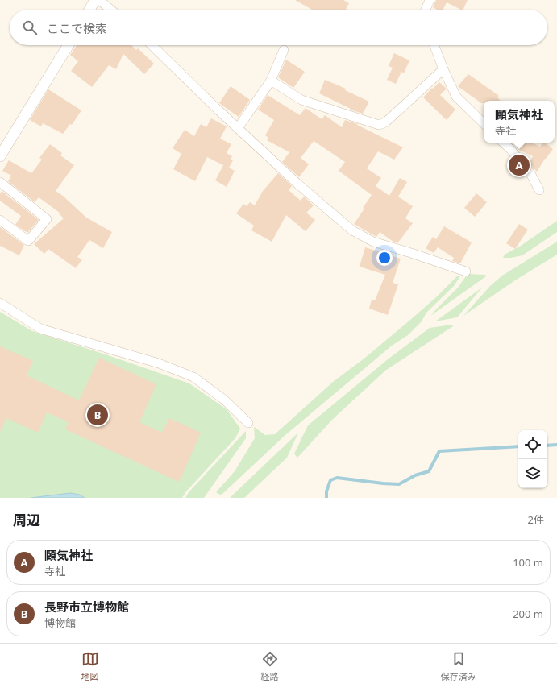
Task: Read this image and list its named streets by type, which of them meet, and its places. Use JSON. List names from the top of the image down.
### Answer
{
  "page": {
    "search": "ここで検索",
    "popup": ["頥気神社", "寺社"],
    "pins": ["A", "B"],
    "heading": ["周辺", "2件"],
    "list": [
      {
        "mark": "A",
        "name": "頥気神社",
        "note": "寺社",
        "value": "100 m"
      },
      {
        "mark": "B",
        "name": "長野市立博物館",
        "note": "博物館",
        "value": "200 m"
      }
    ],
    "nav": ["地図", "経路", "保存済み"]
  }
}
